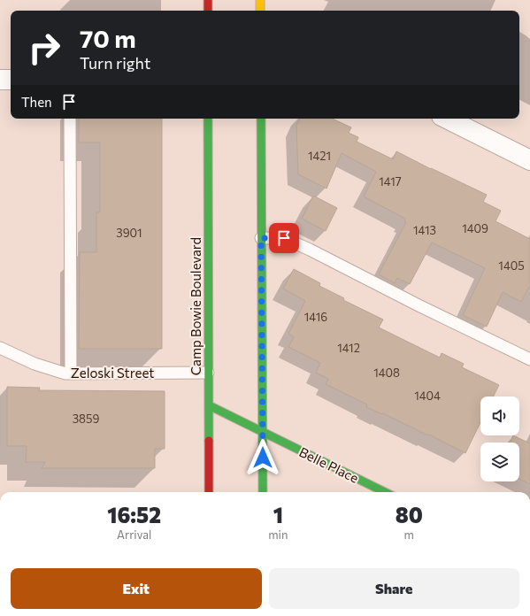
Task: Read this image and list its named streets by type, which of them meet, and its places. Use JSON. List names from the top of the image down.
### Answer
{
  "streets": {
    "main road": ["Camp Bowie Boulevard", "Belle Place"],
    "lane": ["Zeloski Street"]
  },
  "crossings": [
    ["Camp Bowie Boulevard", "Zeloski Street"],
    ["Camp Bowie Boulevard", "Belle Place"]
  ],
  "house_numbers": [
    "1421",
    "1417",
    "1409",
    "1413",
    "3901",
    "1405",
    "1416",
    "1412",
    "1408",
    "1404",
    "3859"
  ],
  "page": {
    "turn": ["70 m", "Turn right"],
    "then": "Then",
    "eta": [
      "16:52",
      "Arrival",
      "1",
      "min",
      "80",
      "m"
    ],
    "buttons": ["Exit", "Share"]
  }
}
